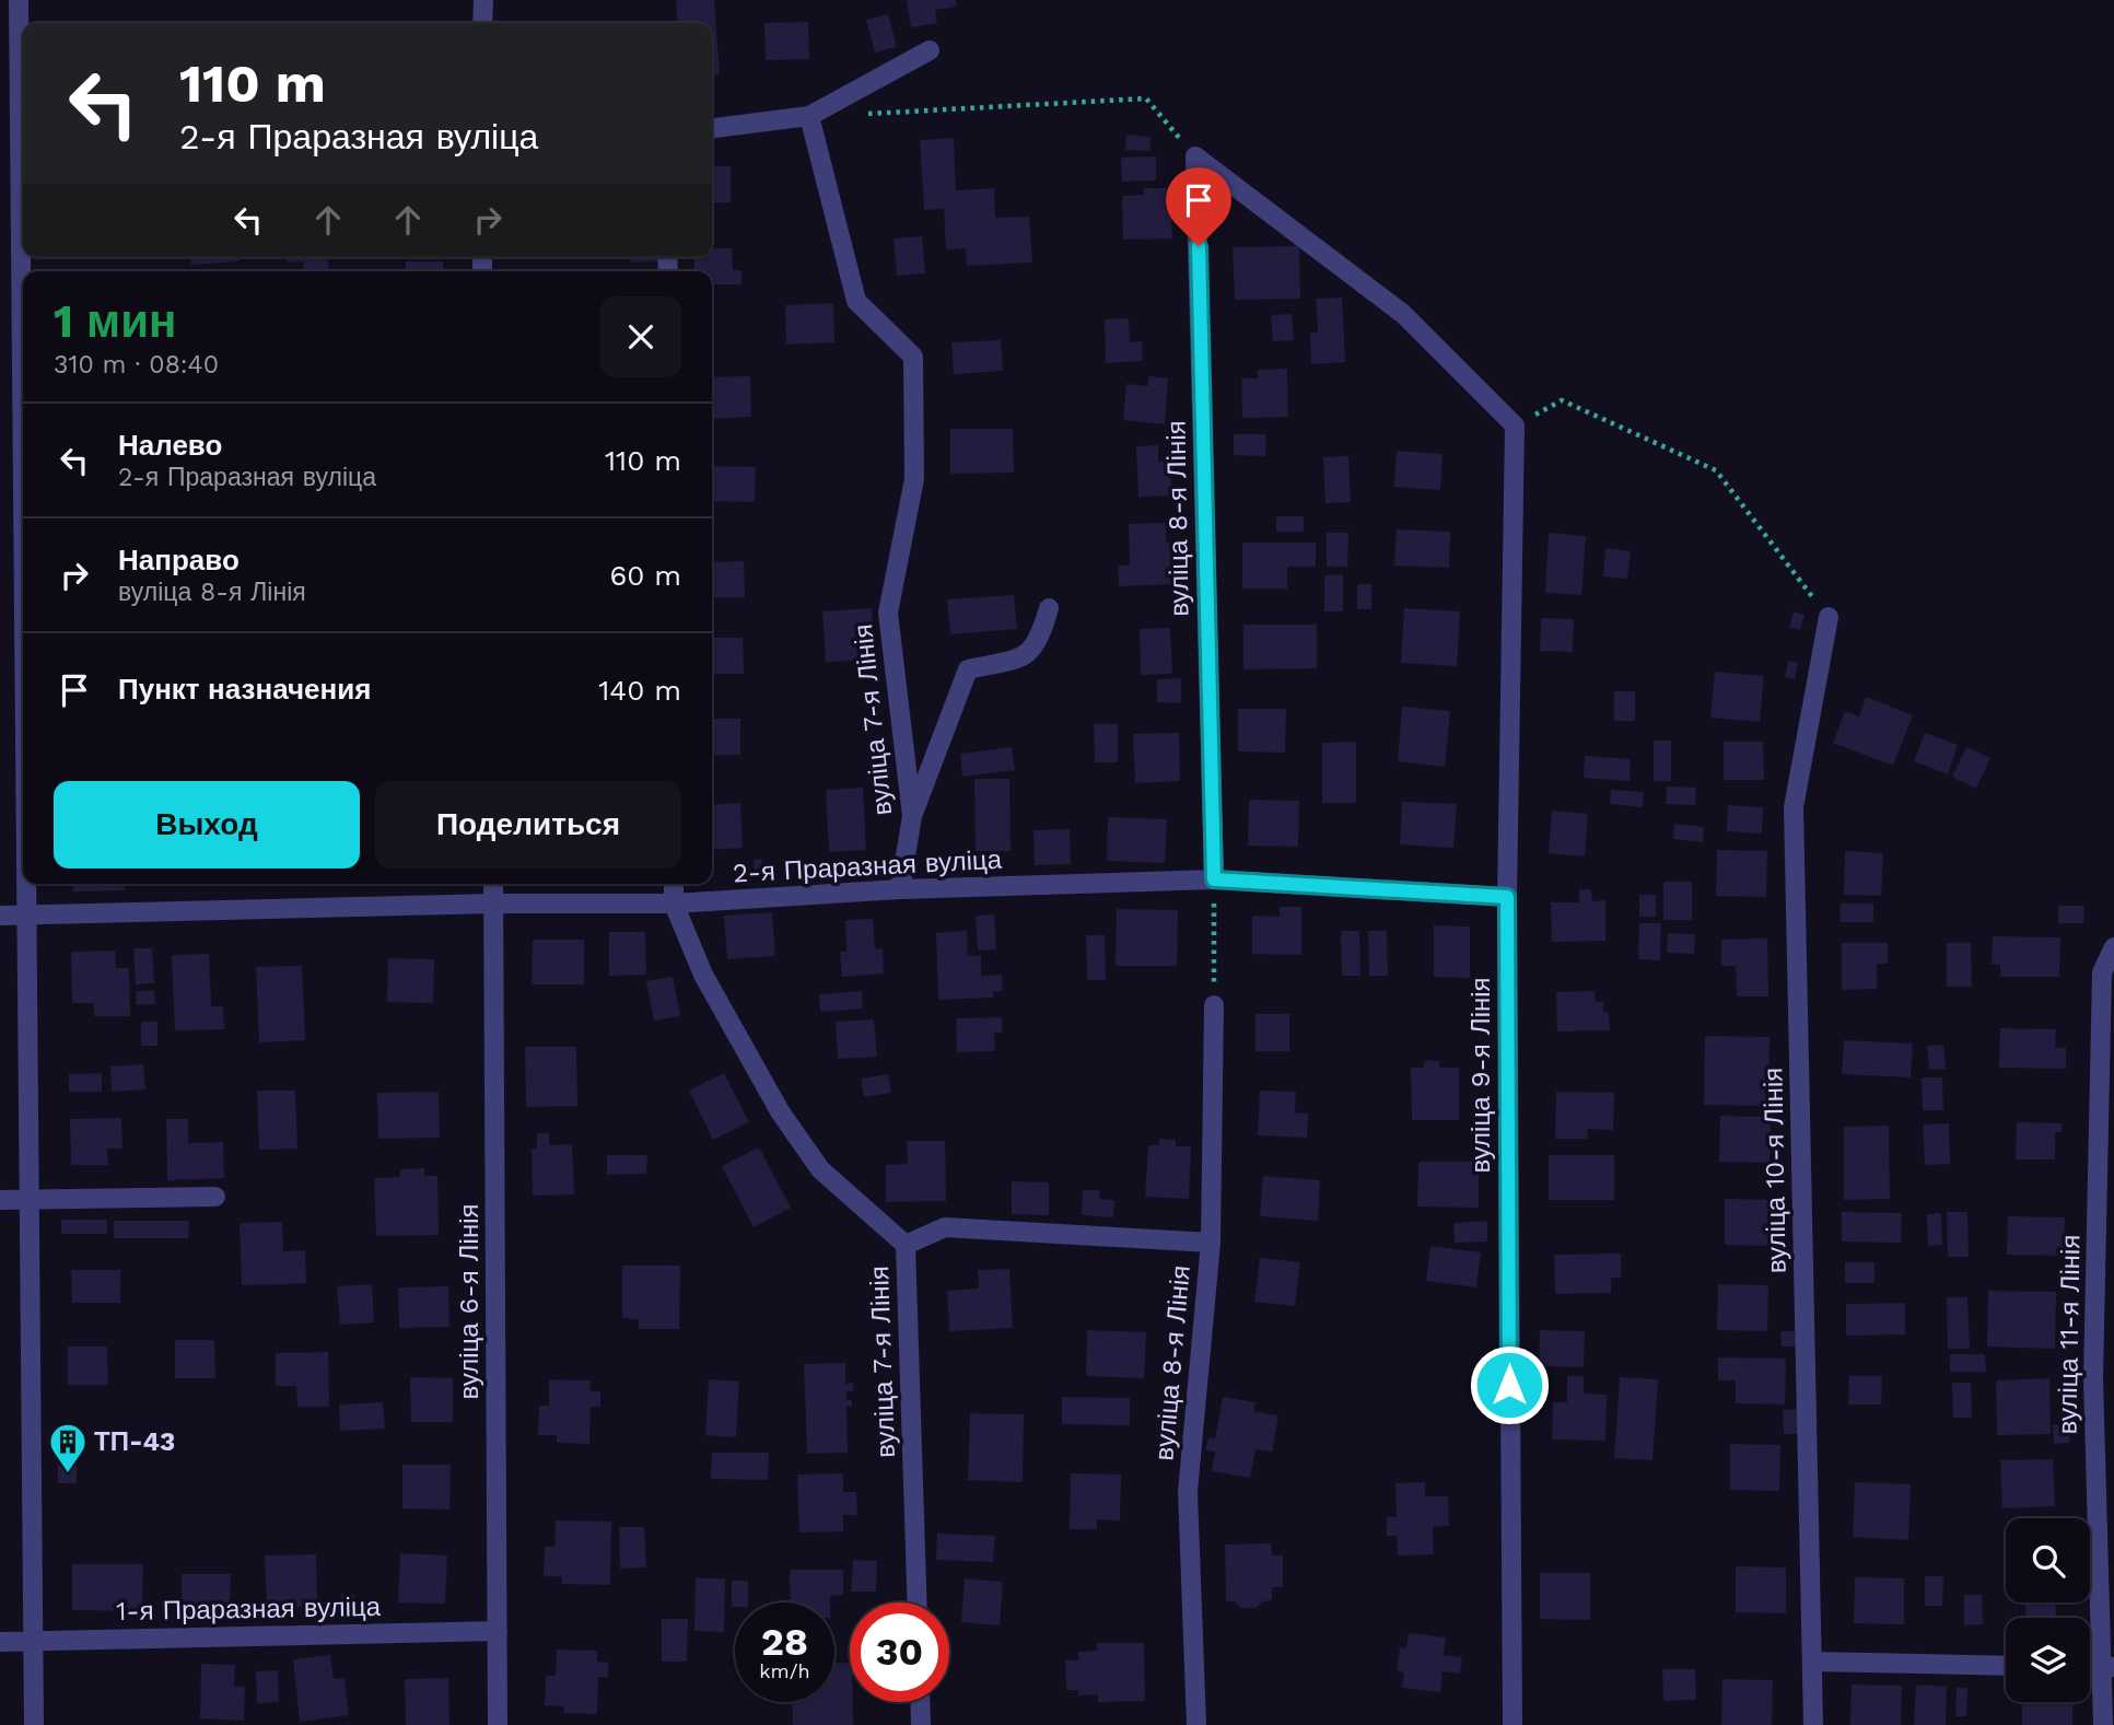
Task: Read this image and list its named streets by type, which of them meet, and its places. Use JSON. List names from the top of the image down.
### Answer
{
  "streets": {
    "street": [
      "вуліца 8-я Лінія",
      "вуліца 7-я Лінія",
      "2-я Праразная вуліца",
      "вуліца 9-я Лінія",
      "вуліца 10-я Лінія",
      "вуліца 6-я Лінія",
      "вуліца 11-я Лінія",
      "1-я Праразная вуліца"
    ]
  },
  "crossings": [
    ["вуліца 8-я Лінія", "2-я Праразная вуліца"],
    ["вуліца 7-я Лінія", "2-я Праразная вуліца"],
    ["2-я Праразная вуліца", "вуліца 9-я Лінія"],
    ["2-я Праразная вуліца", "вуліца 6-я Лінія"],
    ["вуліца 6-я Лінія", "1-я Праразная вуліца"]
  ],
  "places": {
    "building": ["ТП-43"]
  },
  "page": {
    "turn": ["110 m", "2-я Праразная вуліца"],
    "heading": ["1 мин", "310 m · 08:40"],
    "list": [
      {
        "name": "Налево",
        "note": "2-я Праразная вуліца",
        "value": "110 m"
      },
      {
        "name": "Направо",
        "note": "вуліца 8-я Лінія",
        "value": "60 m"
      },
      {
        "name": "Пункт назначения",
        "value": "140 m"
      }
    ],
    "buttons": ["Выход", "Поделиться"],
    "speed": "28 km/h",
    "limit": "30"
  }
}
